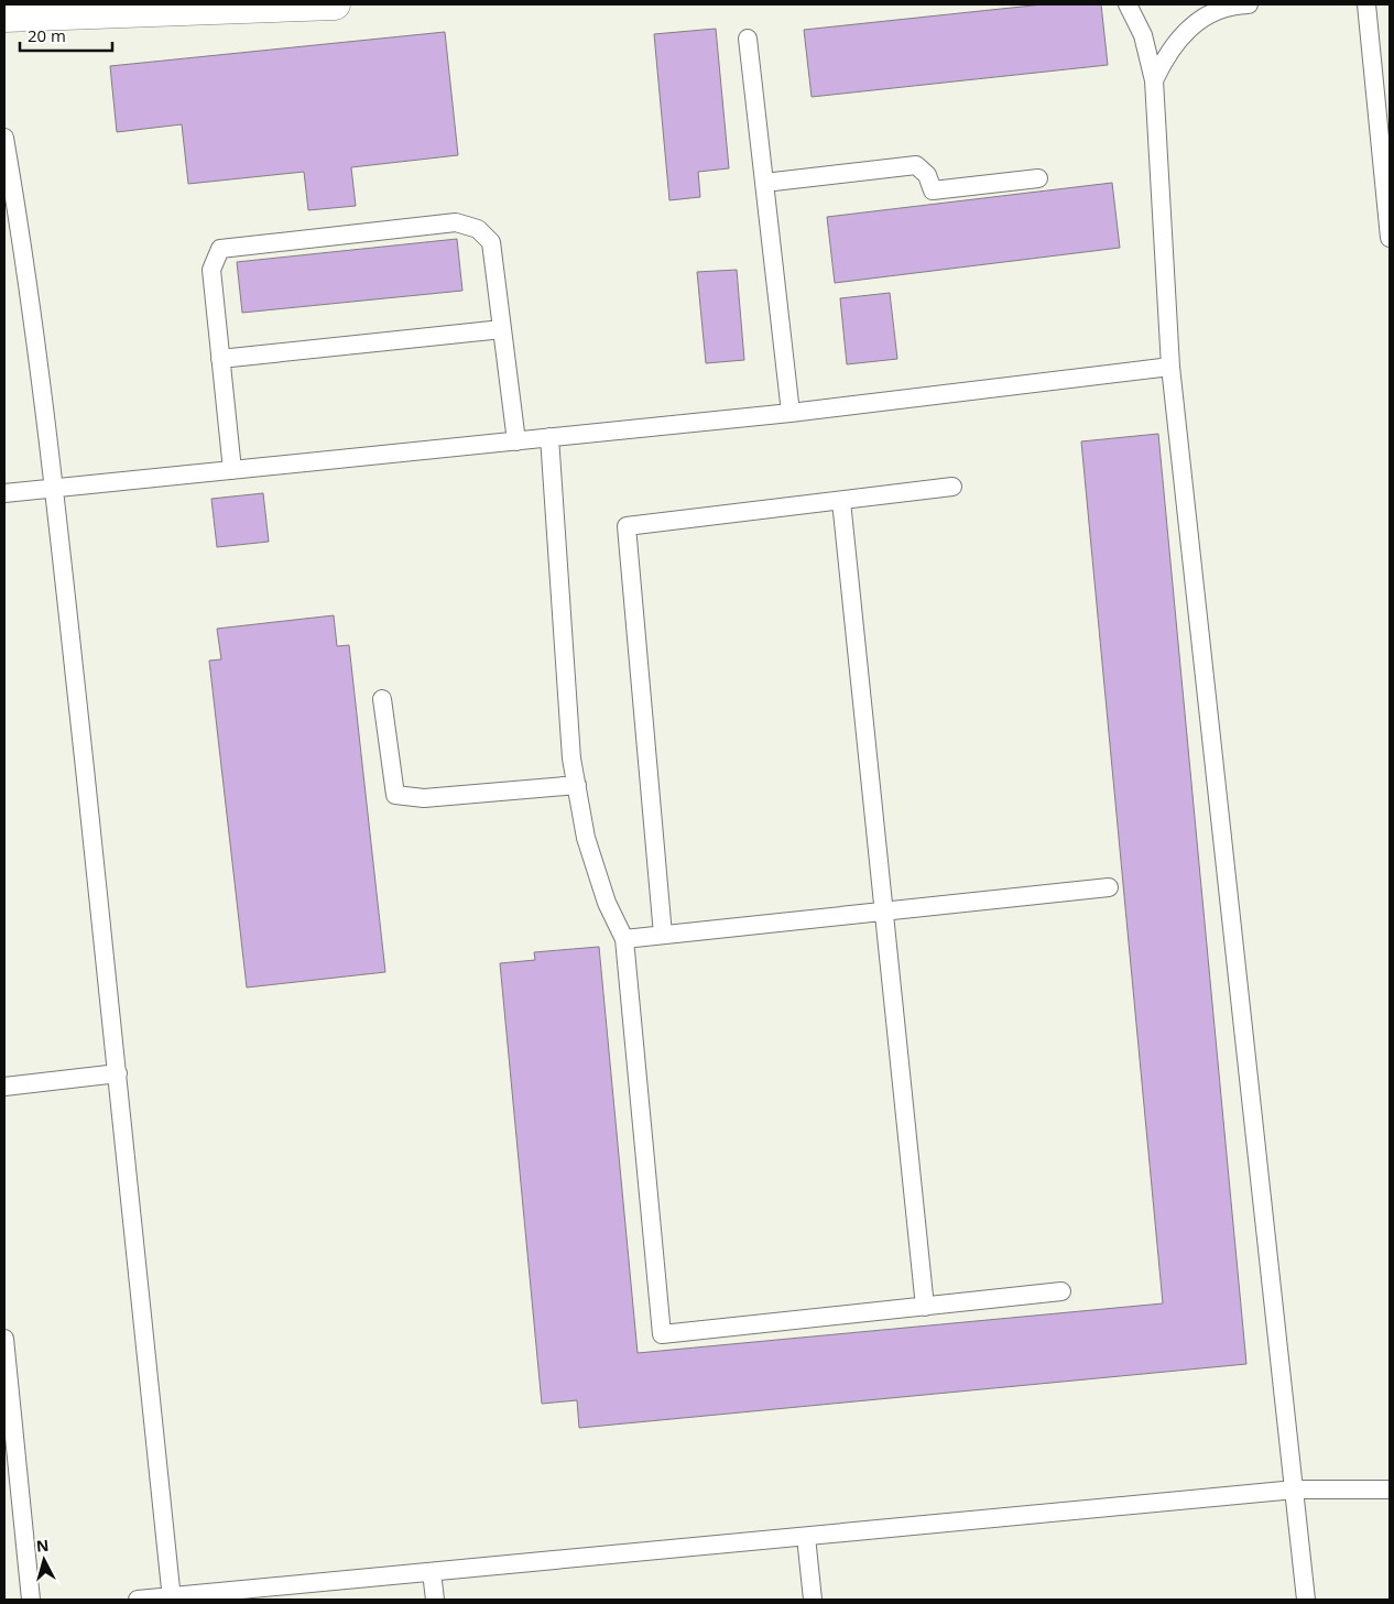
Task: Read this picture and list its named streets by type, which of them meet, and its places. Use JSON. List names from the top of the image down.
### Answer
{
  "scale_bar": "20 m",
  "north": "top"
}
